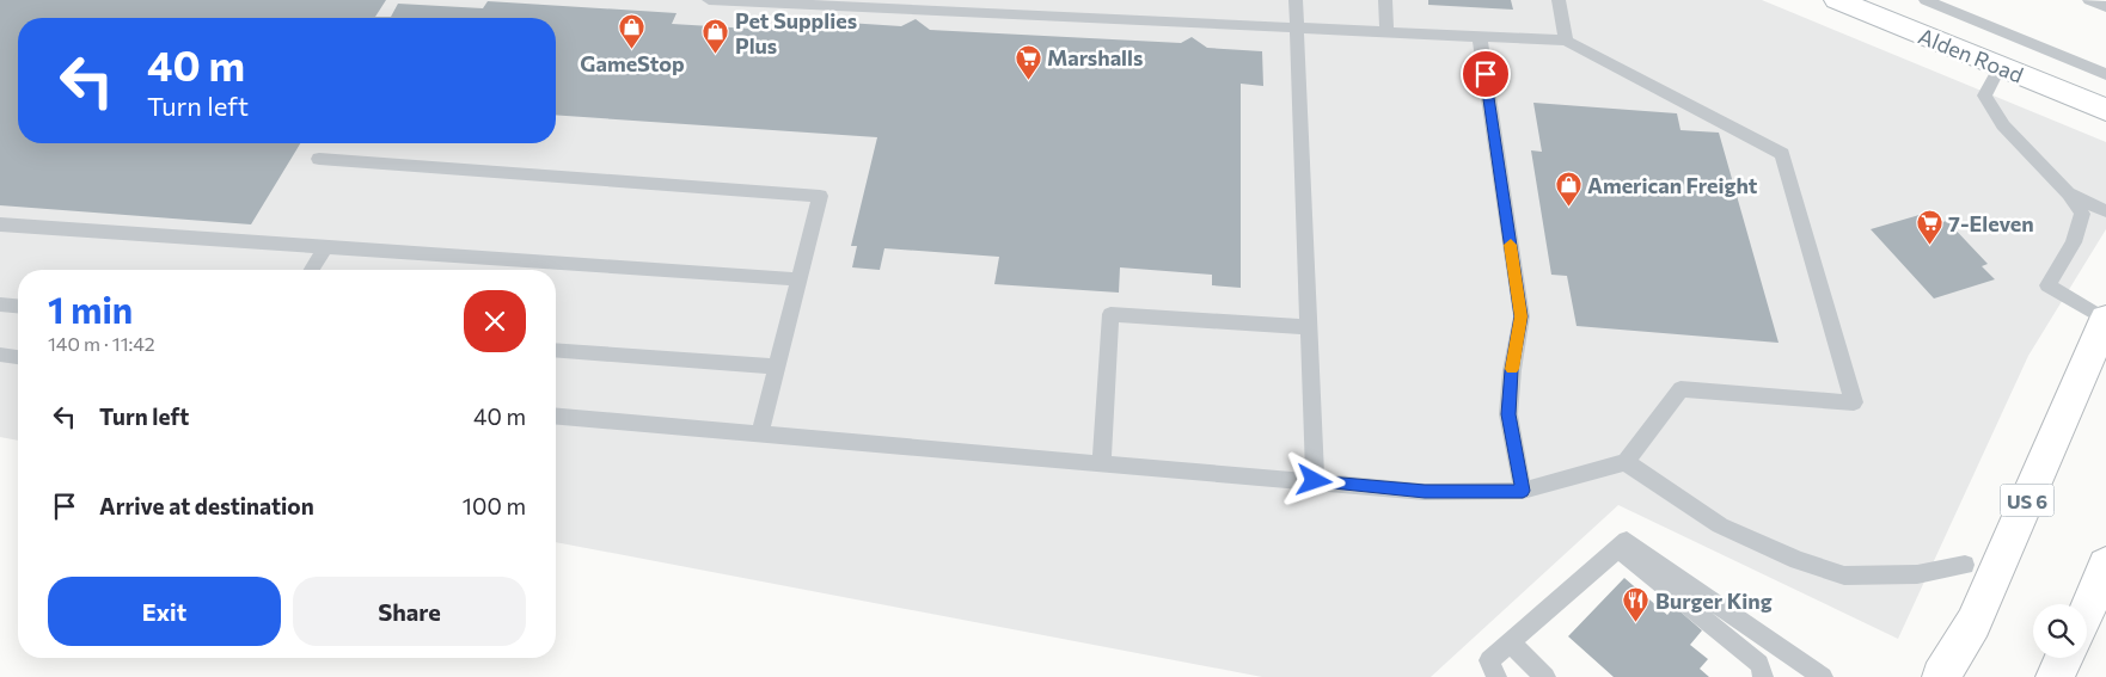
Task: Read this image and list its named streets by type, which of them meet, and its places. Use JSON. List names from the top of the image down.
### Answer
{
  "streets": {
    "main road": ["Alden Road", "US 6"]
  },
  "places": {
    "shop": ["GameStop", "Pet Supplies Plus", "American Freight"],
    "supermarket": ["Marshalls", "7-Eleven"],
    "restaurant": ["Burger King"]
  },
  "page": {
    "turn": ["40 m", "Turn left"],
    "heading": ["1 min", "140 m · 11:42"],
    "list": [
      {
        "name": "Turn left",
        "value": "40 m"
      },
      {
        "name": "Arrive at destination",
        "value": "100 m"
      }
    ],
    "buttons": ["Exit", "Share"]
  }
}
